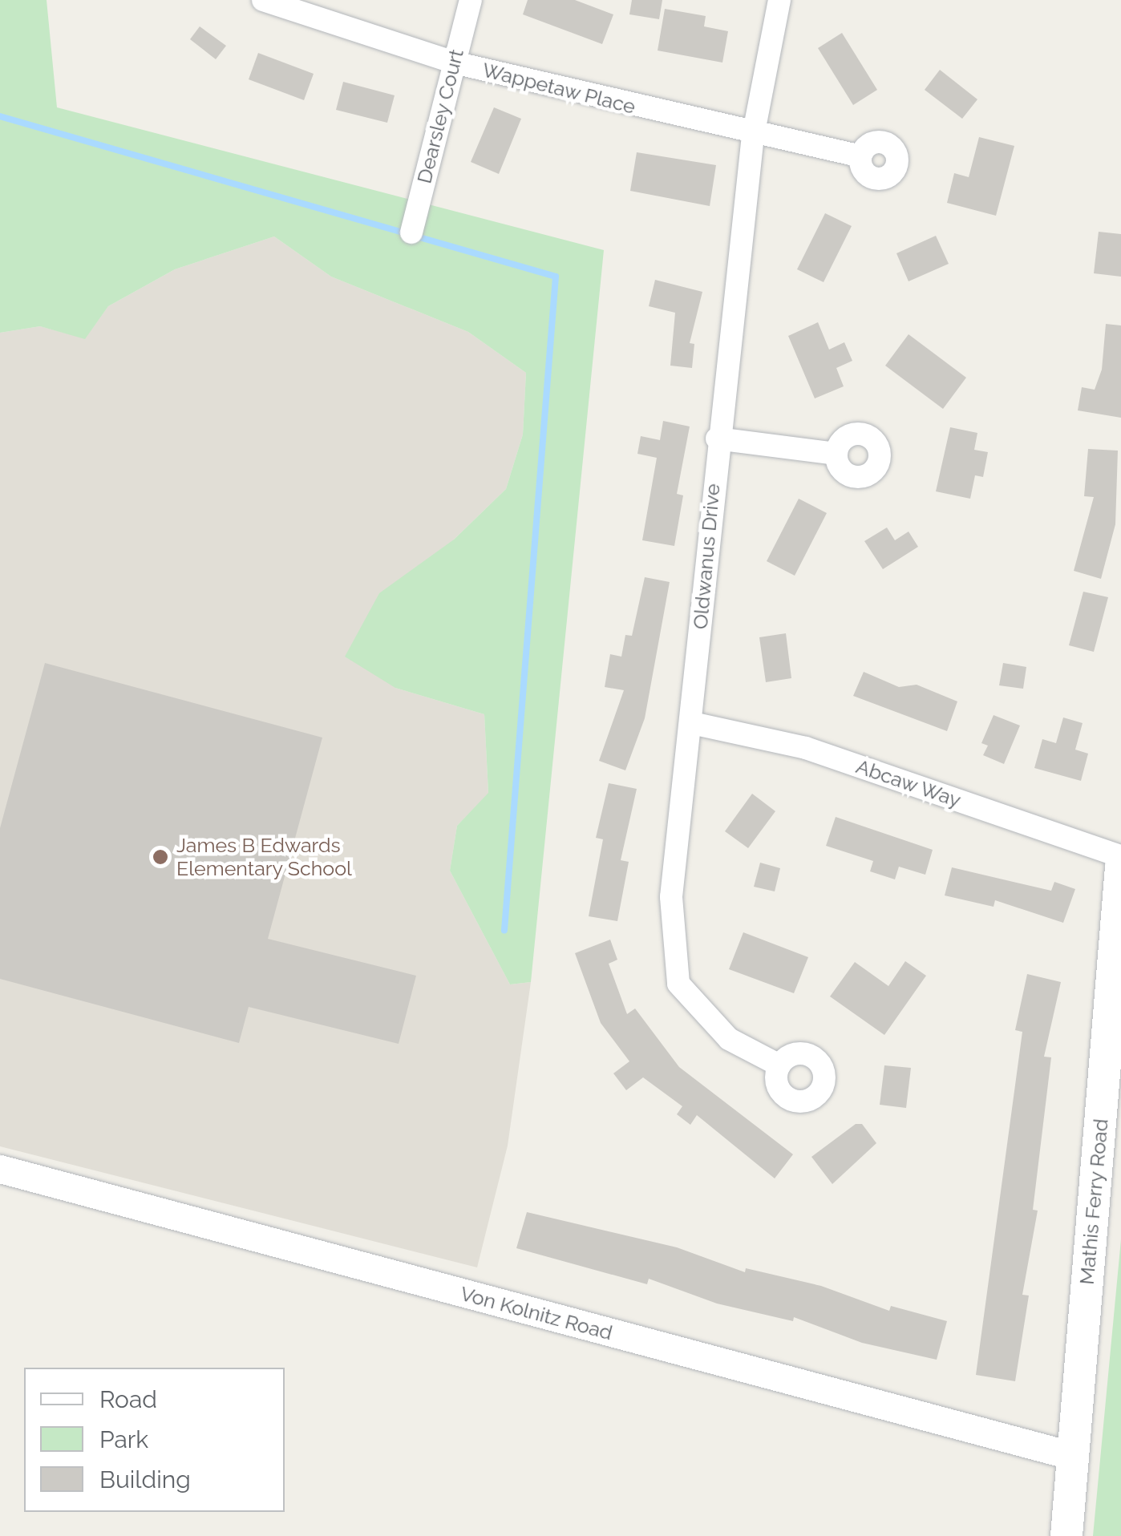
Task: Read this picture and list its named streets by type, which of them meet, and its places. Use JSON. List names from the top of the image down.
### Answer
{
  "streets": {
    "main road": ["Mathis Ferry Road"],
    "street": [
      "Wappetaw Place",
      "Dearsley Court",
      "Oldwanus Drive",
      "Abcaw Way",
      "Von Kolnitz Road"
    ]
  },
  "crossings": [
    ["Wappetaw Place", "Dearsley Court"],
    ["Wappetaw Place", "Oldwanus Drive"],
    ["Oldwanus Drive", "Abcaw Way"],
    ["Mathis Ferry Road", "Von Kolnitz Road"]
  ],
  "places": ["James B Edwards Elementary School"],
  "legend": ["Road", "Park", "Building"]
}
